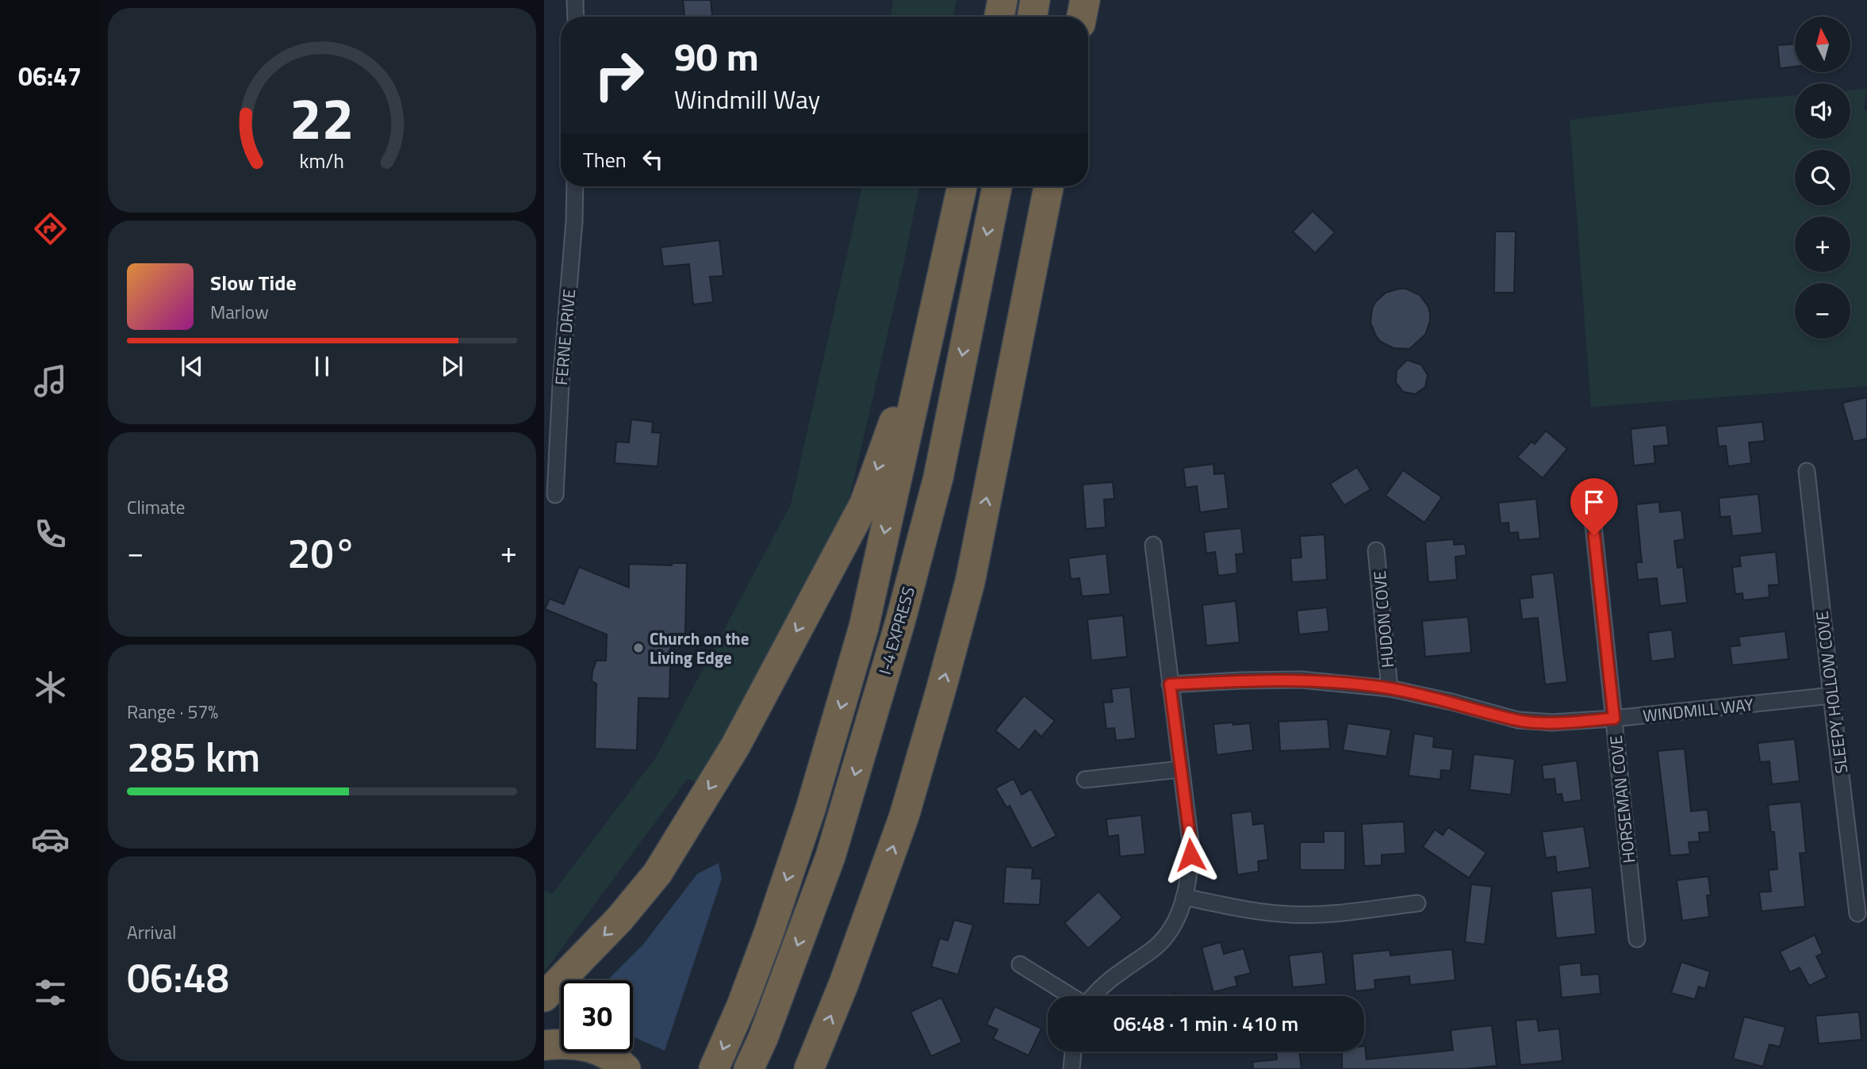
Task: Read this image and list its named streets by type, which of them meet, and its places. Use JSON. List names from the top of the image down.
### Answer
{
  "streets": {
    "highway": ["I-4 EXPRESS"],
    "street": [
      "FERNE DRIVE",
      "HUDON COVE",
      "SLEEPY HOLLOW COVE",
      "WINDMILL WAY",
      "HORSEMAN COVE"
    ]
  },
  "crossings": [
    ["HUDON COVE", "WINDMILL WAY"],
    ["SLEEPY HOLLOW COVE", "WINDMILL WAY"],
    ["WINDMILL WAY", "HORSEMAN COVE"]
  ],
  "places": ["Church on the Living Edge"],
  "north": "top",
  "page": {
    "tabs": "06:47",
    "map_buttons": ["+", "−"],
    "turn": ["90 m", "Windmill Way"],
    "then": "Then",
    "song": ["Slow Tide", "Marlow"],
    "tile": [
      "Climate",
      ["Range · 57%", "285 km"],
      ["Arrival", "06:48"]
    ],
    "heat": ["−", "20°", "+"],
    "limit": "30",
    "trip": "06:48 · 1 min · 410 m",
    "gauge": ["22", "km/h"]
  }
}
